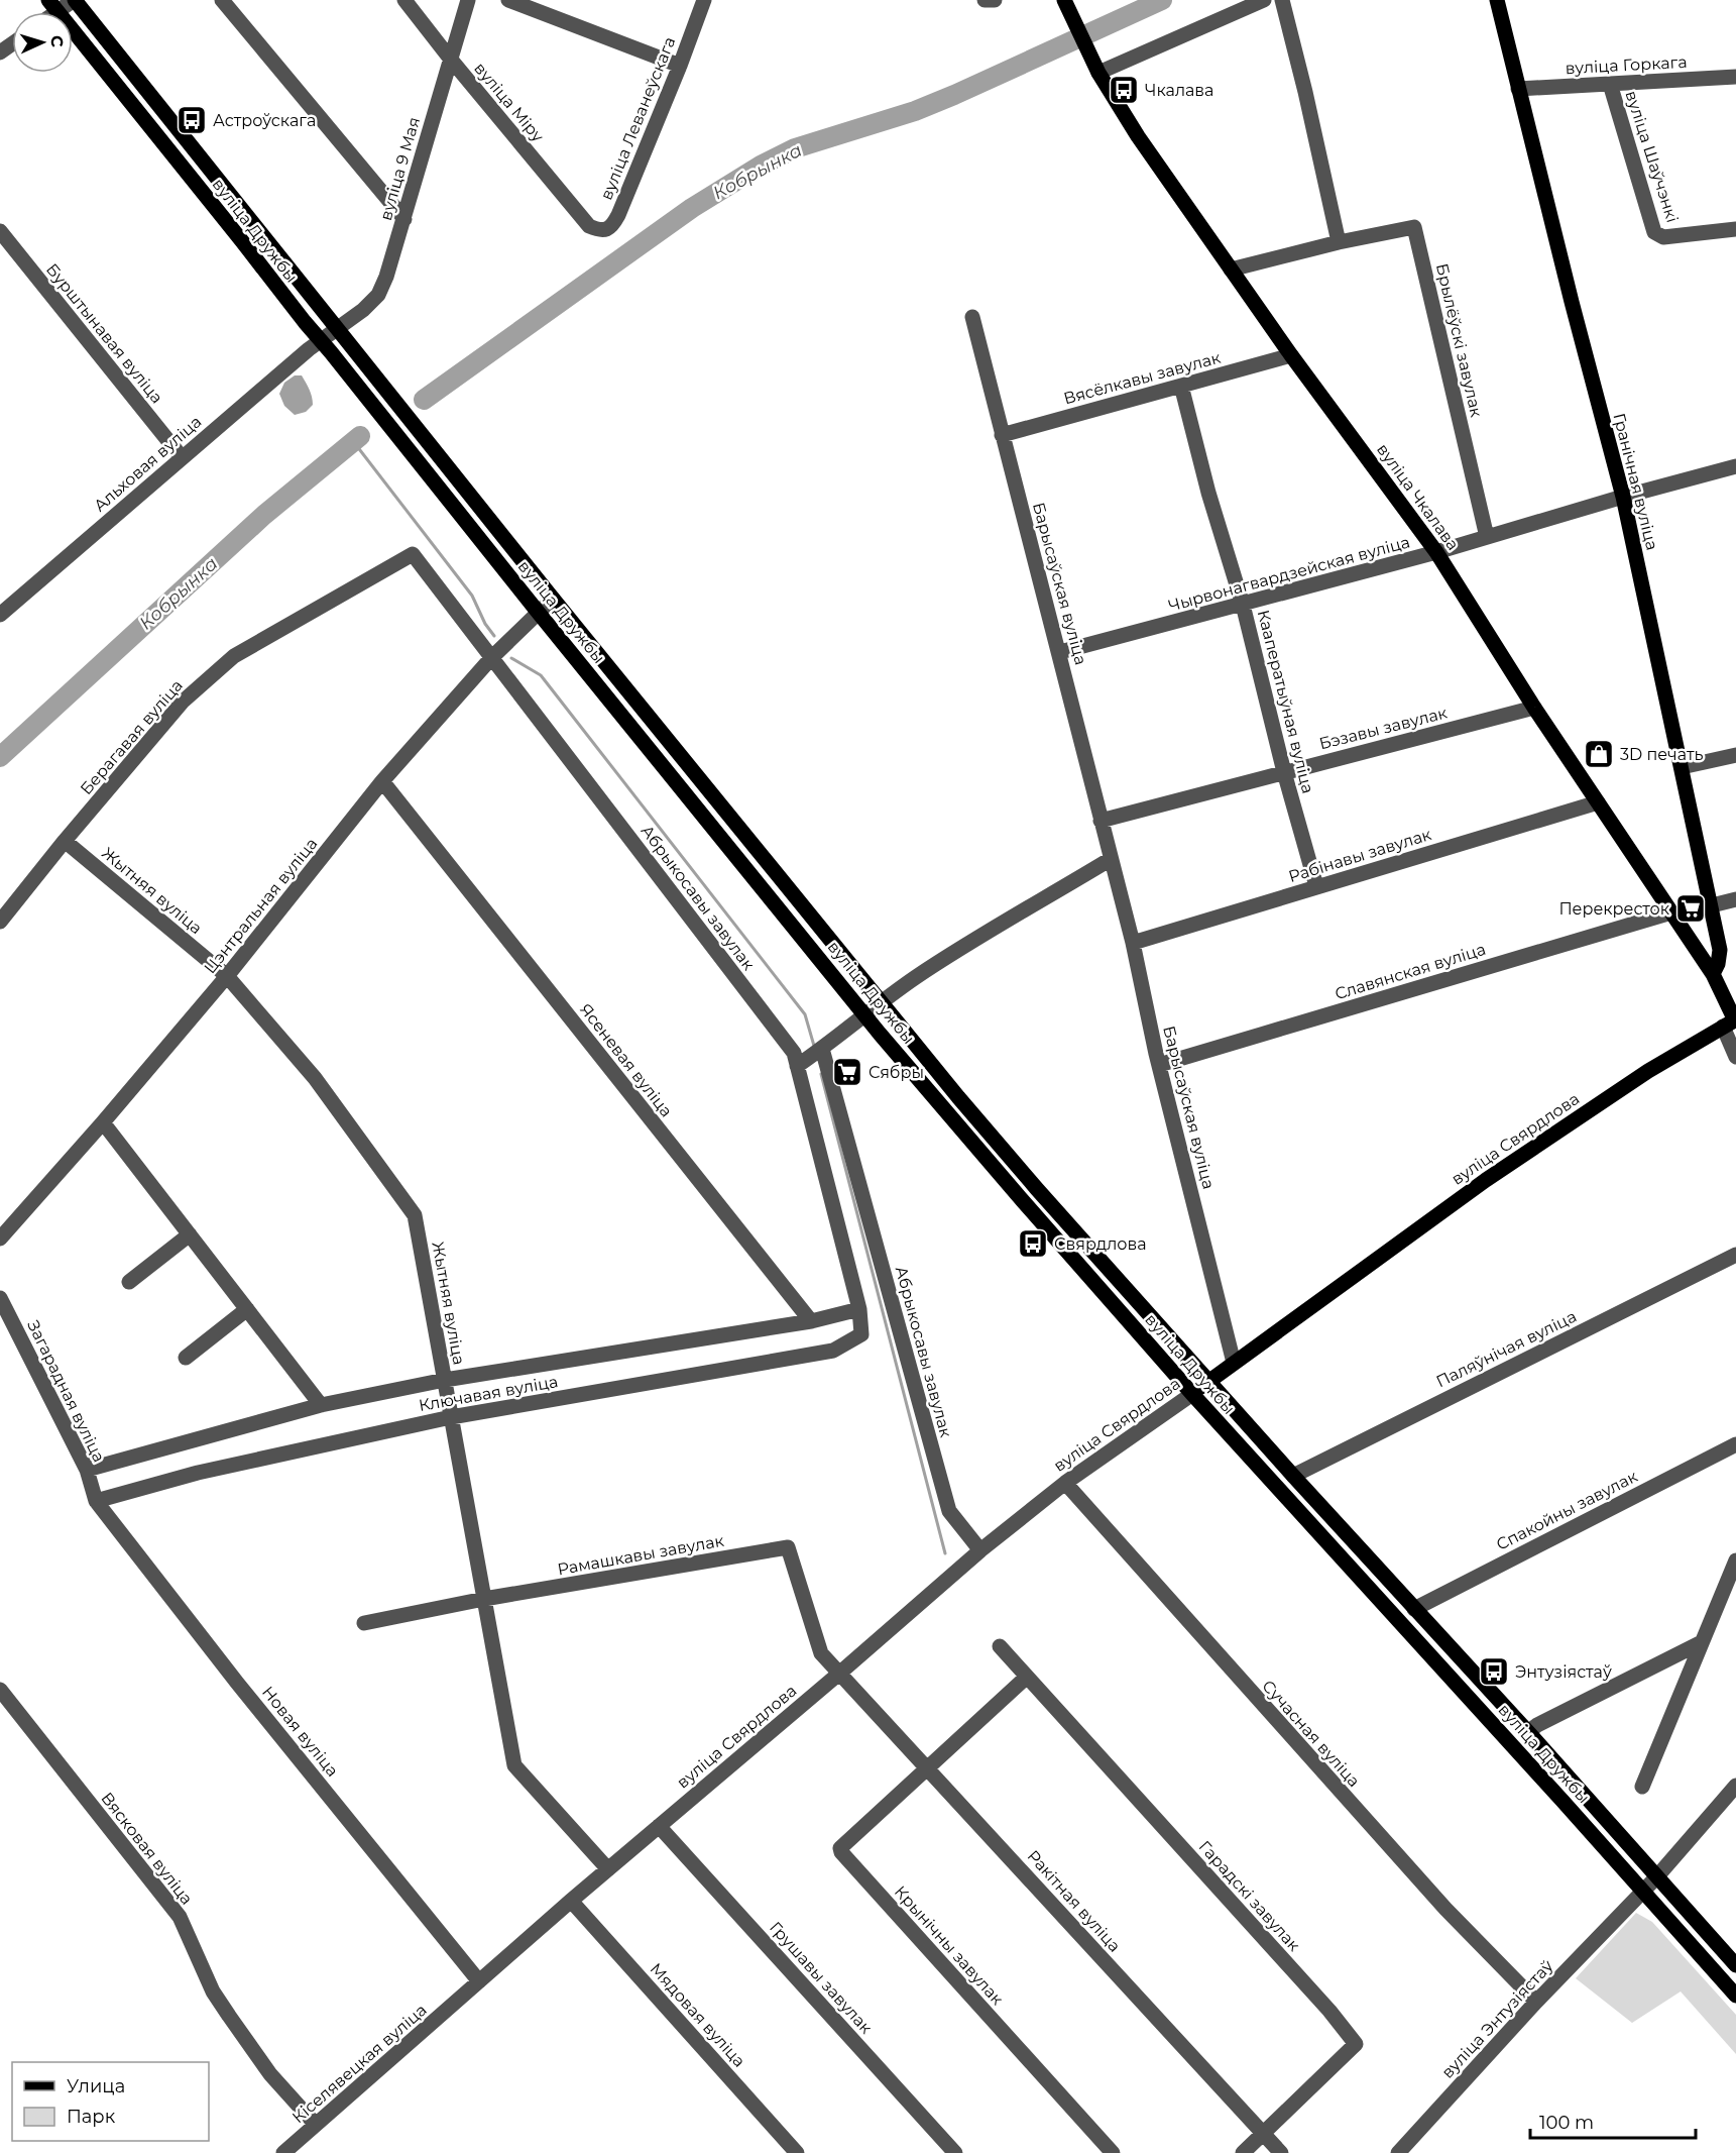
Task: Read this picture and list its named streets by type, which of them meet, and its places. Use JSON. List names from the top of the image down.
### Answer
{
  "streets": {
    "main road": [
      "вуліца Дружбы",
      "Гранічная вуліца",
      "вуліца Чкалава",
      "вуліца Свярдлова"
    ],
    "street": [
      "вуліца Горкага",
      "вуліца Міру",
      "вуліца Леванеўскага",
      "вуліца Шаўчэнкі",
      "вуліца 9 Мая",
      "Бурштынавая вуліца",
      "Брылёўскі завулак",
      "Вясёлкавы завулак",
      "Альховая вуліца",
      "Чырвонагвардзейская вуліца",
      "Барысаўская вуліца",
      "Кааператыўная вуліца",
      "Бэзавы завулак",
      "Берагавая вуліца",
      "Рабінавы завулак",
      "Жытняя вуліца",
      "Абрыкосавы завулак",
      "Цэнтральная вуліца",
      "Славянская вуліца",
      "Ясеневая вуліца",
      "Паляўнічая вуліца",
      "Загарадная вуліца",
      "Ключавая вуліца",
      "Спакойны завулак",
      "Рамашкавы завулак",
      "Новая вуліца",
      "Сучасная вуліца",
      "Вясковая вуліца",
      "Гарадскі завулак",
      "Ракітная вуліца",
      "Крынічны завулак",
      "Грушавы завулак",
      "Мядовая вуліца",
      "вуліца Энтузіястаў",
      "Кіселявецкая вуліца"
    ]
  },
  "crossings": [
    ["вуліца Горкага", "вуліца Шаўчэнкі"],
    ["вуліца Горкага", "Гранічная вуліца"],
    ["вуліца Міру", "вуліца Леванеўскага"],
    ["вуліца Міру", "вуліца 9 Мая"],
    ["вуліца 9 Мая", "вуліца Дружбы"],
    ["вуліца 9 Мая", "Альховая вуліца"],
    ["вуліца Дружбы", "Альховая вуліца"],
    ["вуліца Дружбы", "Цэнтральная вуліца"],
    ["вуліца Дружбы", "вуліца Свярдлова"],
    ["вуліца Дружбы", "Паляўнічая вуліца"],
    ["вуліца Дружбы", "Спакойны завулак"],
    ["вуліца Дружбы", "вуліца Энтузіястаў"],
    ["Бурштынавая вуліца", "Альховая вуліца"],
    ["Брылёўскі завулак", "вуліца Чкалава"],
    ["Брылёўскі завулак", "Чырвонагвардзейская вуліца"],
    ["Вясёлкавы завулак", "вуліца Чкалава"],
    ["Вясёлкавы завулак", "Барысаўская вуліца"],
    ["Вясёлкавы завулак", "Кааператыўная вуліца"],
    ["Гранічная вуліца", "вуліца Чкалава"],
    ["Гранічная вуліца", "Чырвонагвардзейская вуліца"],
    ["вуліца Чкалава", "Чырвонагвардзейская вуліца"],
    ["вуліца Чкалава", "Бэзавы завулак"],
    ["вуліца Чкалава", "Рабінавы завулак"],
    ["вуліца Чкалава", "Славянская вуліца"],
    ["вуліца Чкалава", "вуліца Свярдлова"],
    ["Чырвонагвардзейская вуліца", "Барысаўская вуліца"],
    ["Чырвонагвардзейская вуліца", "Кааператыўная вуліца"],
    ["Барысаўская вуліца", "Бэзавы завулак"],
    ["Барысаўская вуліца", "Рабінавы завулак"],
    ["Барысаўская вуліца", "Славянская вуліца"],
    ["Барысаўская вуліца", "вуліца Свярдлова"],
    ["Кааператыўная вуліца", "Бэзавы завулак"],
    ["Кааператыўная вуліца", "Рабінавы завулак"],
    ["Берагавая вуліца", "Жытняя вуліца"],
    ["Берагавая вуліца", "Абрыкосавы завулак"],
    ["Жытняя вуліца", "Цэнтральная вуліца"],
    ["Жытняя вуліца", "вуліца Свярдлова"],
    ["Жытняя вуліца", "Ключавая вуліца"],
    ["Жытняя вуліца", "Рамашкавы завулак"],
    ["Абрыкосавы завулак", "Цэнтральная вуліца"],
    ["Абрыкосавы завулак", "вуліца Свярдлова"],
    ["Абрыкосавы завулак", "Ключавая вуліца"],
    ["Цэнтральная вуліца", "Ясеневая вуліца"],
    ["Ясеневая вуліца", "Ключавая вуліца"],
    ["вуліца Свярдлова", "Рамашкавы завулак"],
    ["вуліца Свярдлова", "Новая вуліца"],
    ["вуліца Свярдлова", "Сучасная вуліца"],
    ["вуліца Свярдлова", "Ракітная вуліца"],
    ["вуліца Свярдлова", "Грушавы завулак"],
    ["вуліца Свярдлова", "Мядовая вуліца"],
    ["вуліца Свярдлова", "Кіселявецкая вуліца"],
    ["Загарадная вуліца", "Ключавая вуліца"],
    ["Загарадная вуліца", "Новая вуліца"],
    ["Ключавая вуліца", "Новая вуліца"],
    ["Рамашкавы завулак", "Ракітная вуліца"],
    ["Новая вуліца", "Кіселявецкая вуліца"],
    ["Сучасная вуліца", "вуліца Энтузіястаў"],
    ["Вясковая вуліца", "Кіселявецкая вуліца"],
    ["Гарадскі завулак", "Ракітная вуліца"],
    ["Ракітная вуліца", "Крынічны завулак"]
  ],
  "water": ["Кобрынка"],
  "places": {
    "bus stop": [
      "Чкалава",
      "Астроўскага",
      "Свярдлова",
      "Энтузіястаў"
    ],
    "shop": ["3D печать"],
    "supermarket": ["Перекресток", "Сябры"]
  },
  "legend": ["Улица", "Парк"],
  "scale_bar": "100 m",
  "north": "right"
}
